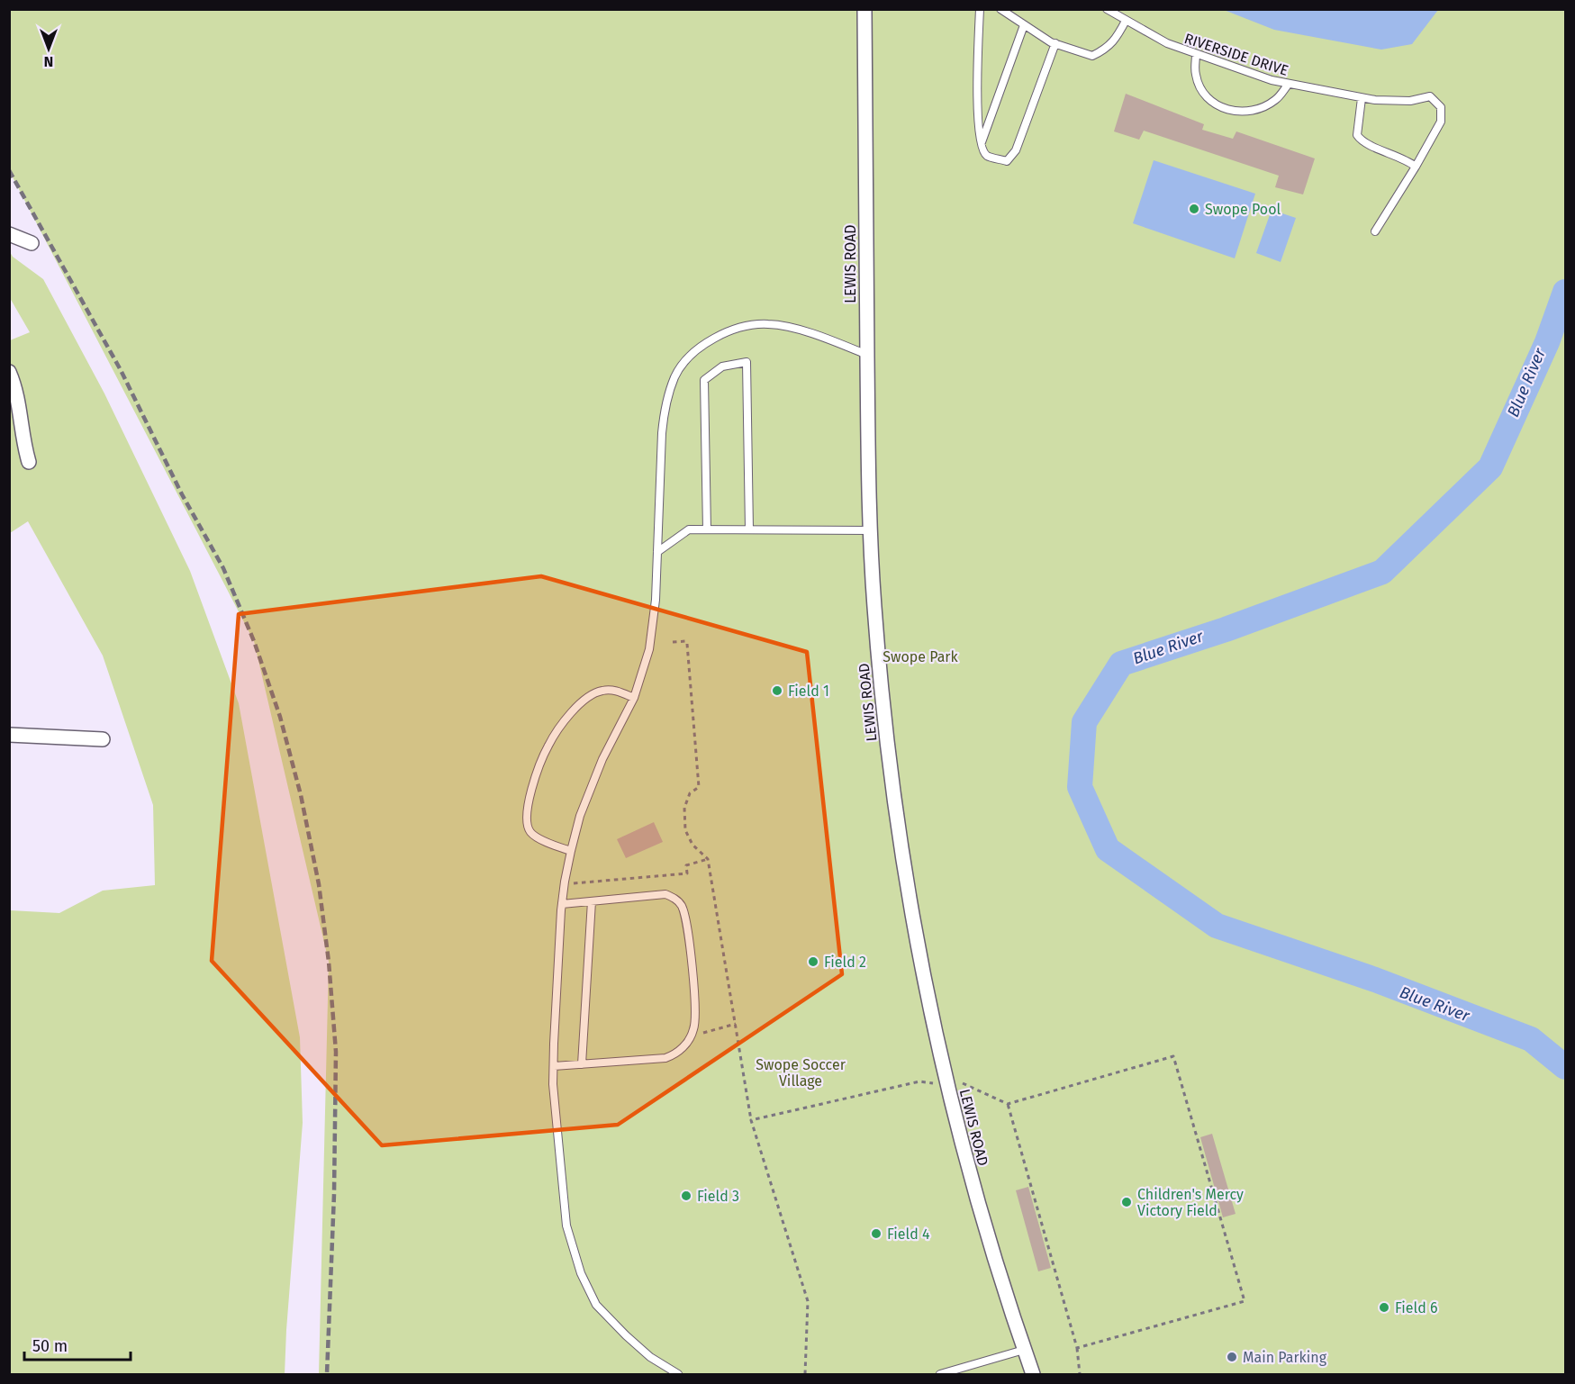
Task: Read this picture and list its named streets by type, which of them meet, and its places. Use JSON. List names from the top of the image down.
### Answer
{
  "streets": {
    "street": ["LEWIS ROAD"],
    "lane": ["RIVERSIDE DRIVE"]
  },
  "water": ["Blue River"],
  "parks": ["Swope Park", "Swope Soccer Village"],
  "places": [
    "Swope Pool",
    "Field 1",
    "Field 2",
    "Field 3",
    "Children's Mercy Victory Field",
    "Field 4",
    "Field 6",
    "Main Parking"
  ],
  "scale_bar": "50 m",
  "north": "bottom"
}
